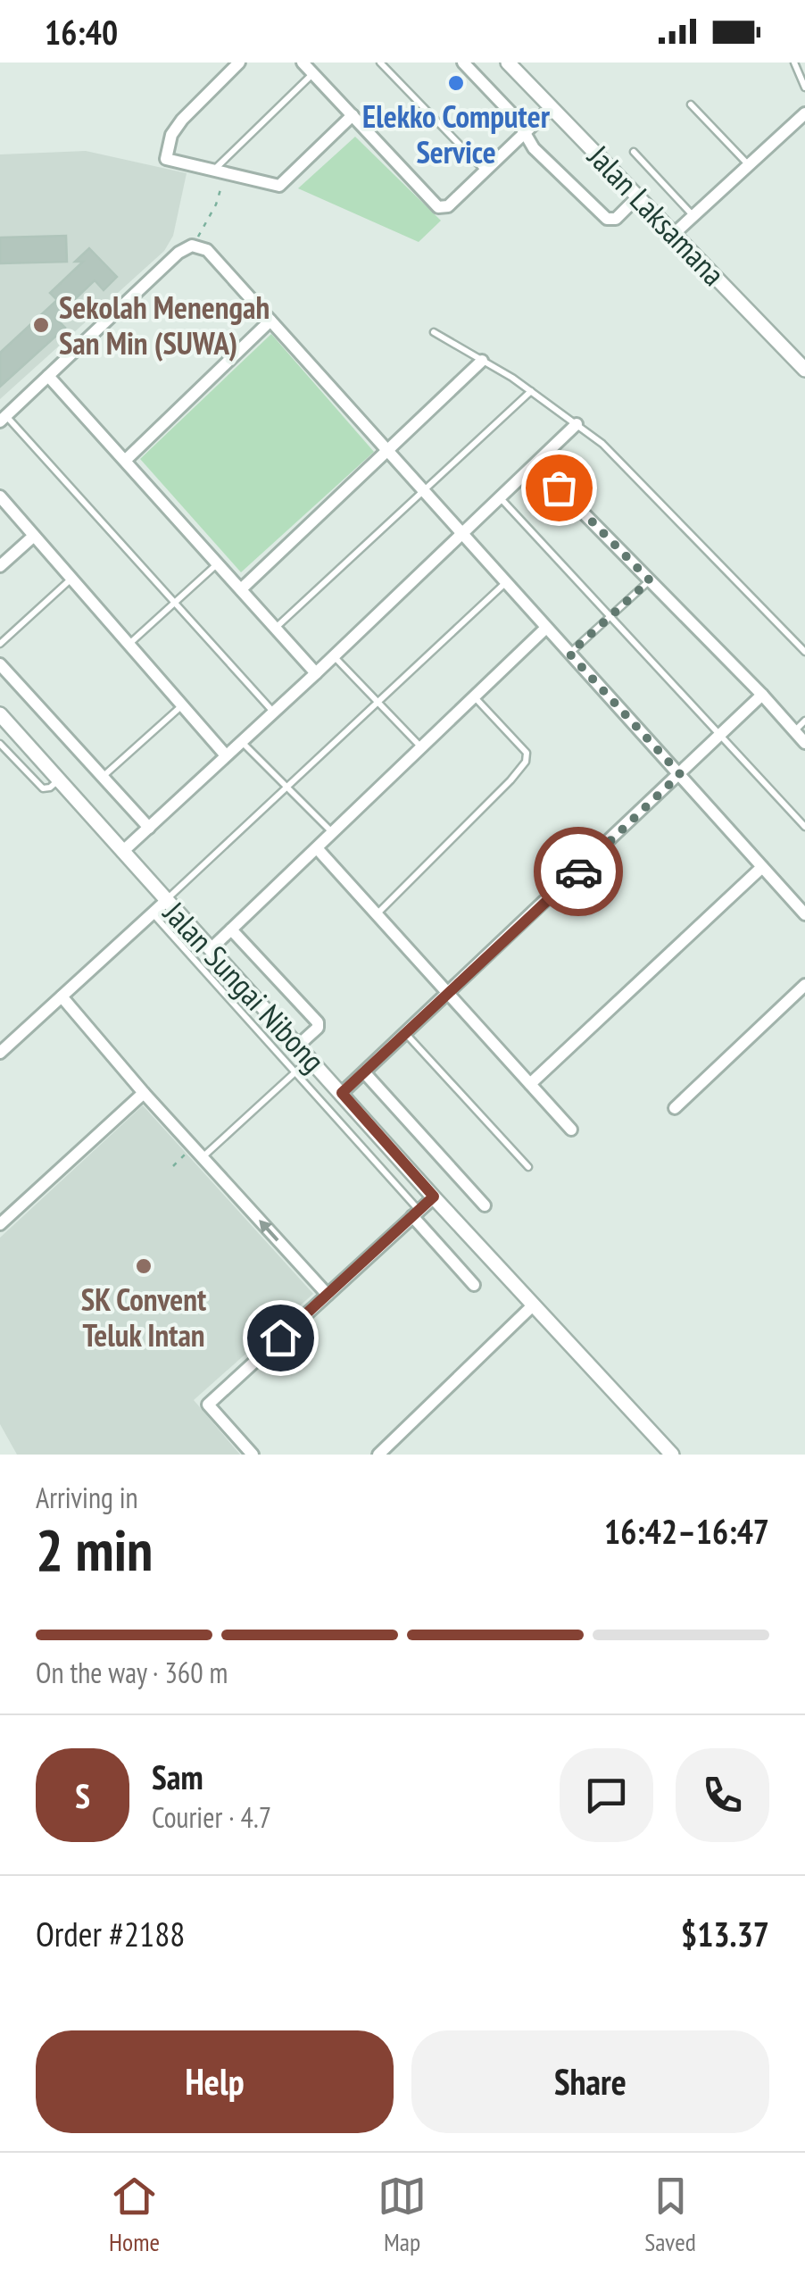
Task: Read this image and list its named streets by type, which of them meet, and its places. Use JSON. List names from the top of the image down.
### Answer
{
  "streets": {
    "street": ["Jalan Laksamana", "Jalan Sungai Nibong"]
  },
  "places": ["Elekko Computer Service", "Sekolah Menengah San Min (SUWA)", "SK Convent Teluk Intan"],
  "page": {
    "status": "16:40",
    "heading": ["2 min", "Arriving in", "16:42–16:47"],
    "panel": [
      "Sam",
      "Courier · 4.7",
      "Order #2188",
      "$13.37"
    ],
    "bar": "On the way · 360 m",
    "round": "S",
    "buttons": ["Help", "Share"],
    "tabs": ["Home", "Map", "Saved"]
  }
}
